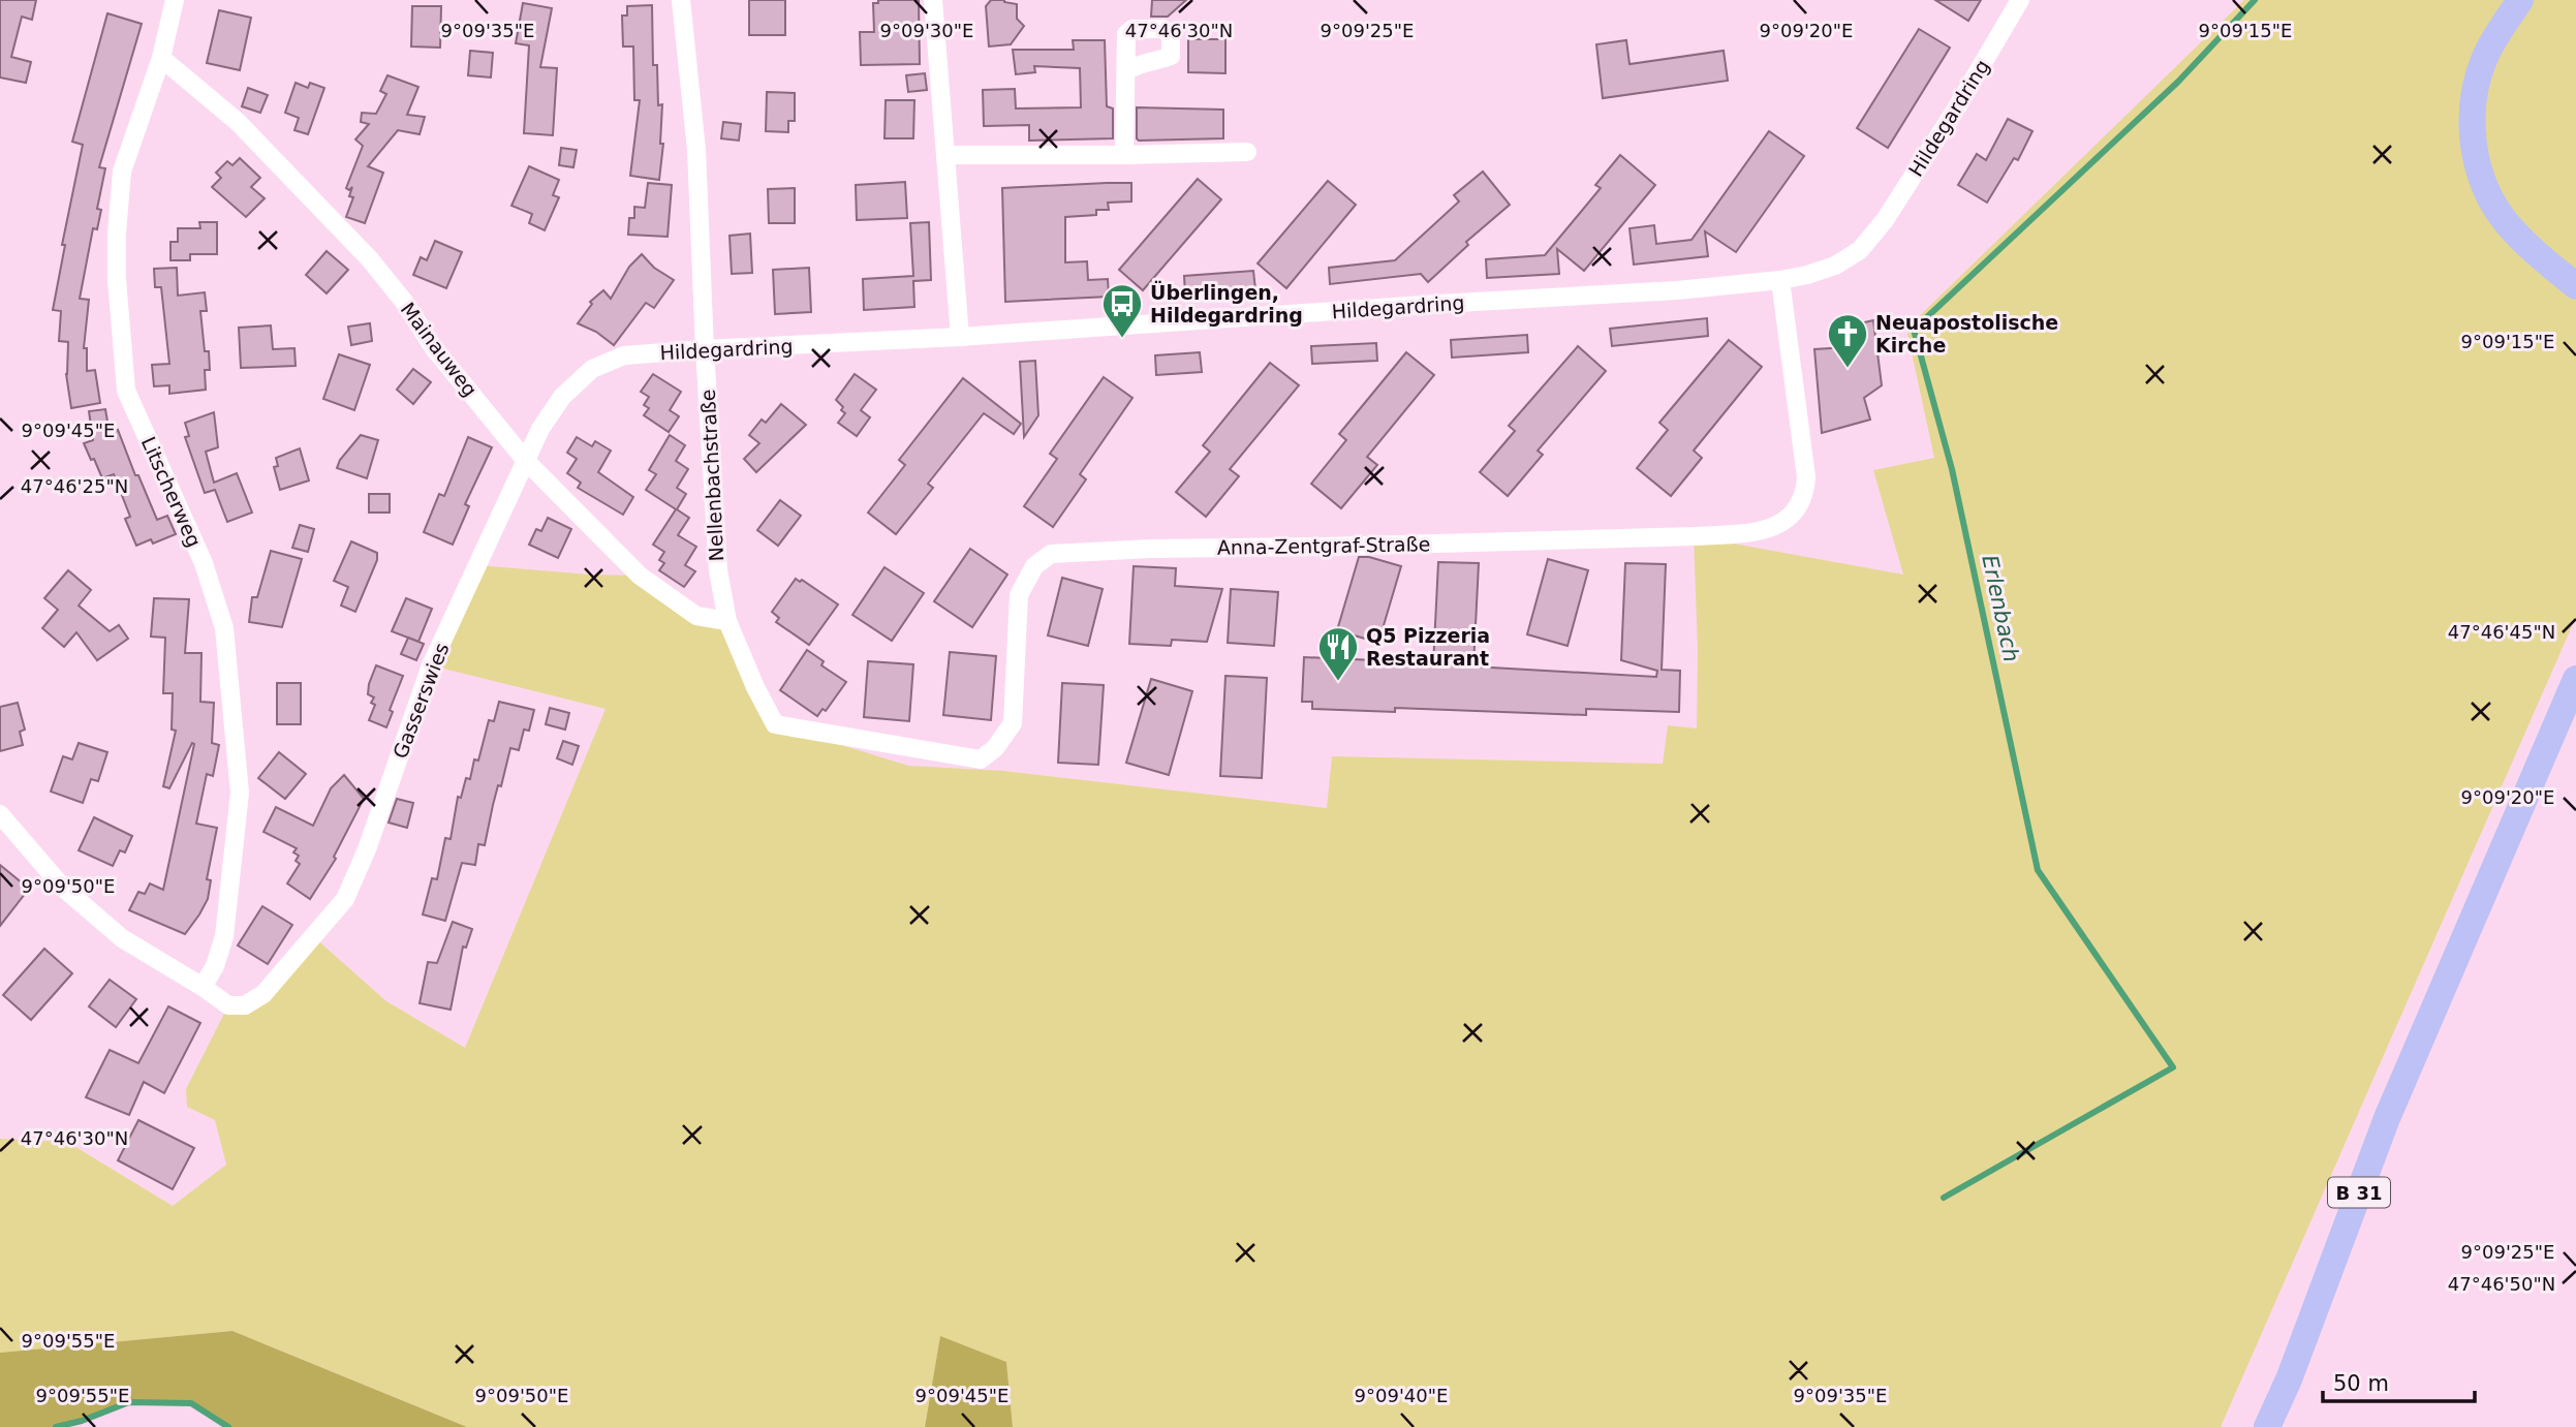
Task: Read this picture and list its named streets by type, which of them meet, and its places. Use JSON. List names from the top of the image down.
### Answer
{
  "streets": {
    "main road": ["B 31"],
    "street": [
      "Hildegardring",
      "Mainauweg",
      "Nellenbachstraße",
      "Litscherweg",
      "Anna-Zentgraf-Straße",
      "Gasserswies"
    ]
  },
  "crossings": [
    ["Hildegardring", "Nellenbachstraße"],
    ["Hildegardring", "Anna-Zentgraf-Straße"],
    ["Hildegardring", "Gasserswies"],
    ["Mainauweg", "Nellenbachstraße"],
    ["Mainauweg", "Litscherweg"],
    ["Mainauweg", "Gasserswies"],
    ["Nellenbachstraße", "Anna-Zentgraf-Straße"],
    ["Litscherweg", "Gasserswies"]
  ],
  "water": ["Erlenbach"],
  "places": {
    "bus stop": ["Überlingen, Hildegardring"],
    "church": ["Neuapostolische Kirche"],
    "restaurant": ["Q5 Pizzeria Restaurant"]
  },
  "scale_bar": "50 m",
  "coordinates": [
    "47°46'30\"N",
    "9°09'35\"E",
    "9°09'30\"E",
    "9°09'25\"E",
    "9°09'20\"E",
    "9°09'15\"E",
    "9°09'45\"E",
    "47°46'25\"N",
    "47°46'45\"N",
    "9°09'50\"E",
    "47°46'50\"N",
    "9°09'55\"E",
    "9°09'40\"E"
  ]
}
